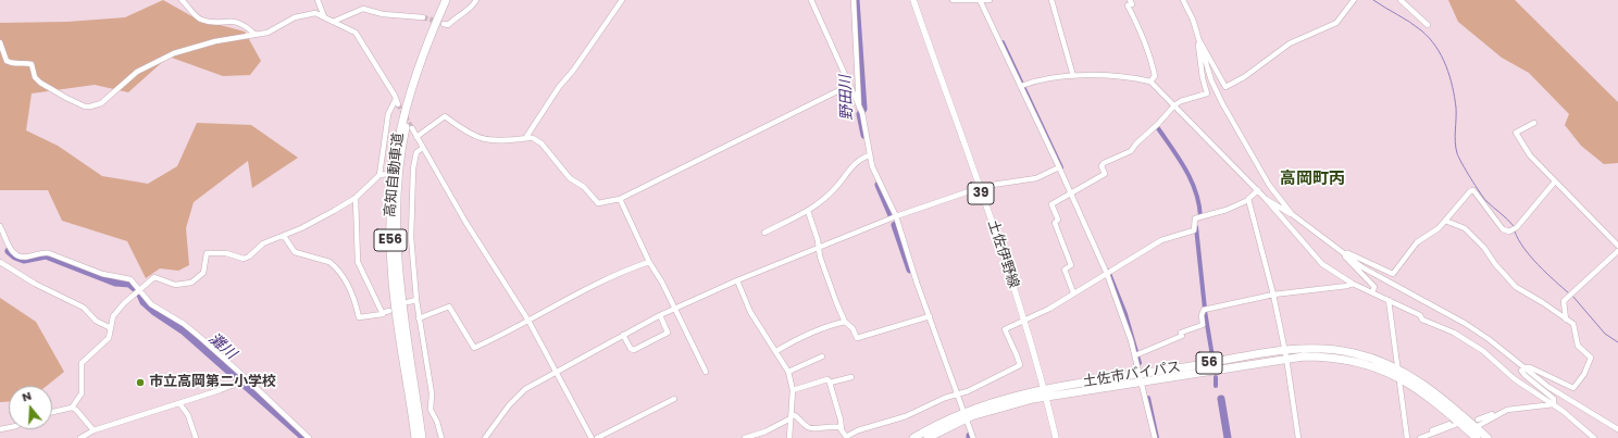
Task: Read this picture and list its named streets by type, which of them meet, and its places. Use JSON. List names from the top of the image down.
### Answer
{
  "streets": {
    "highway": [
      "高知自動車道",
      "E56",
      "56",
      "土佐市バイパス"
    ],
    "main road": ["39", "土佐伊野線"]
  },
  "crossings": [
    ["土佐伊野線", "土佐市バイパス"]
  ],
  "districts": ["高岡町丙"],
  "water": ["野田川", "灘川"],
  "places": ["市立高岡第二小学校"],
  "north": "top"
}
